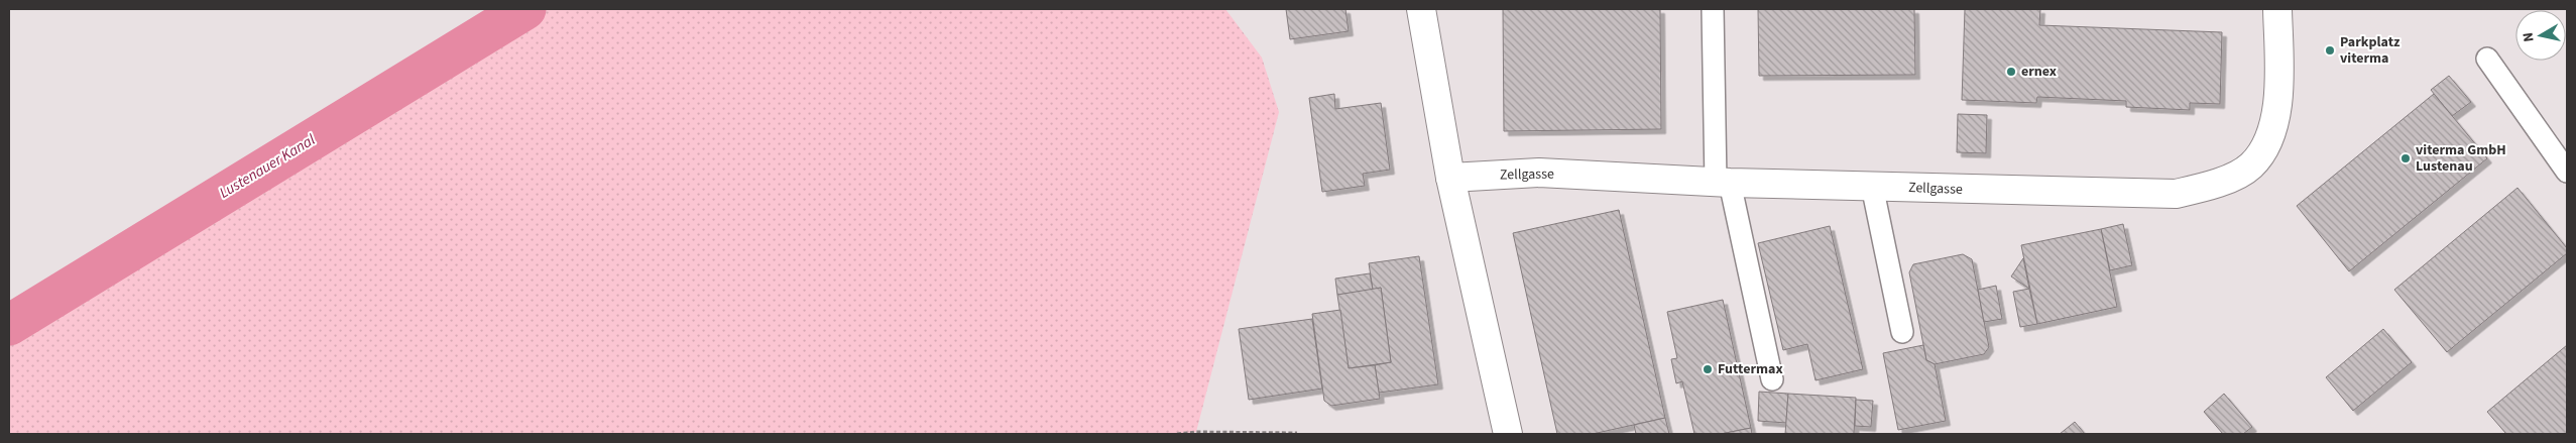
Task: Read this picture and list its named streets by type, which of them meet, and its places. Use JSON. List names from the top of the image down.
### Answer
{
  "streets": {
    "street": ["Zellgasse"]
  },
  "water": ["Lustenauer Kanal"],
  "places": [
    "Parkplatz viterma",
    "ernex",
    "viterma GmbH Lustenau",
    "Futtermax"
  ],
  "north": "left"
}
